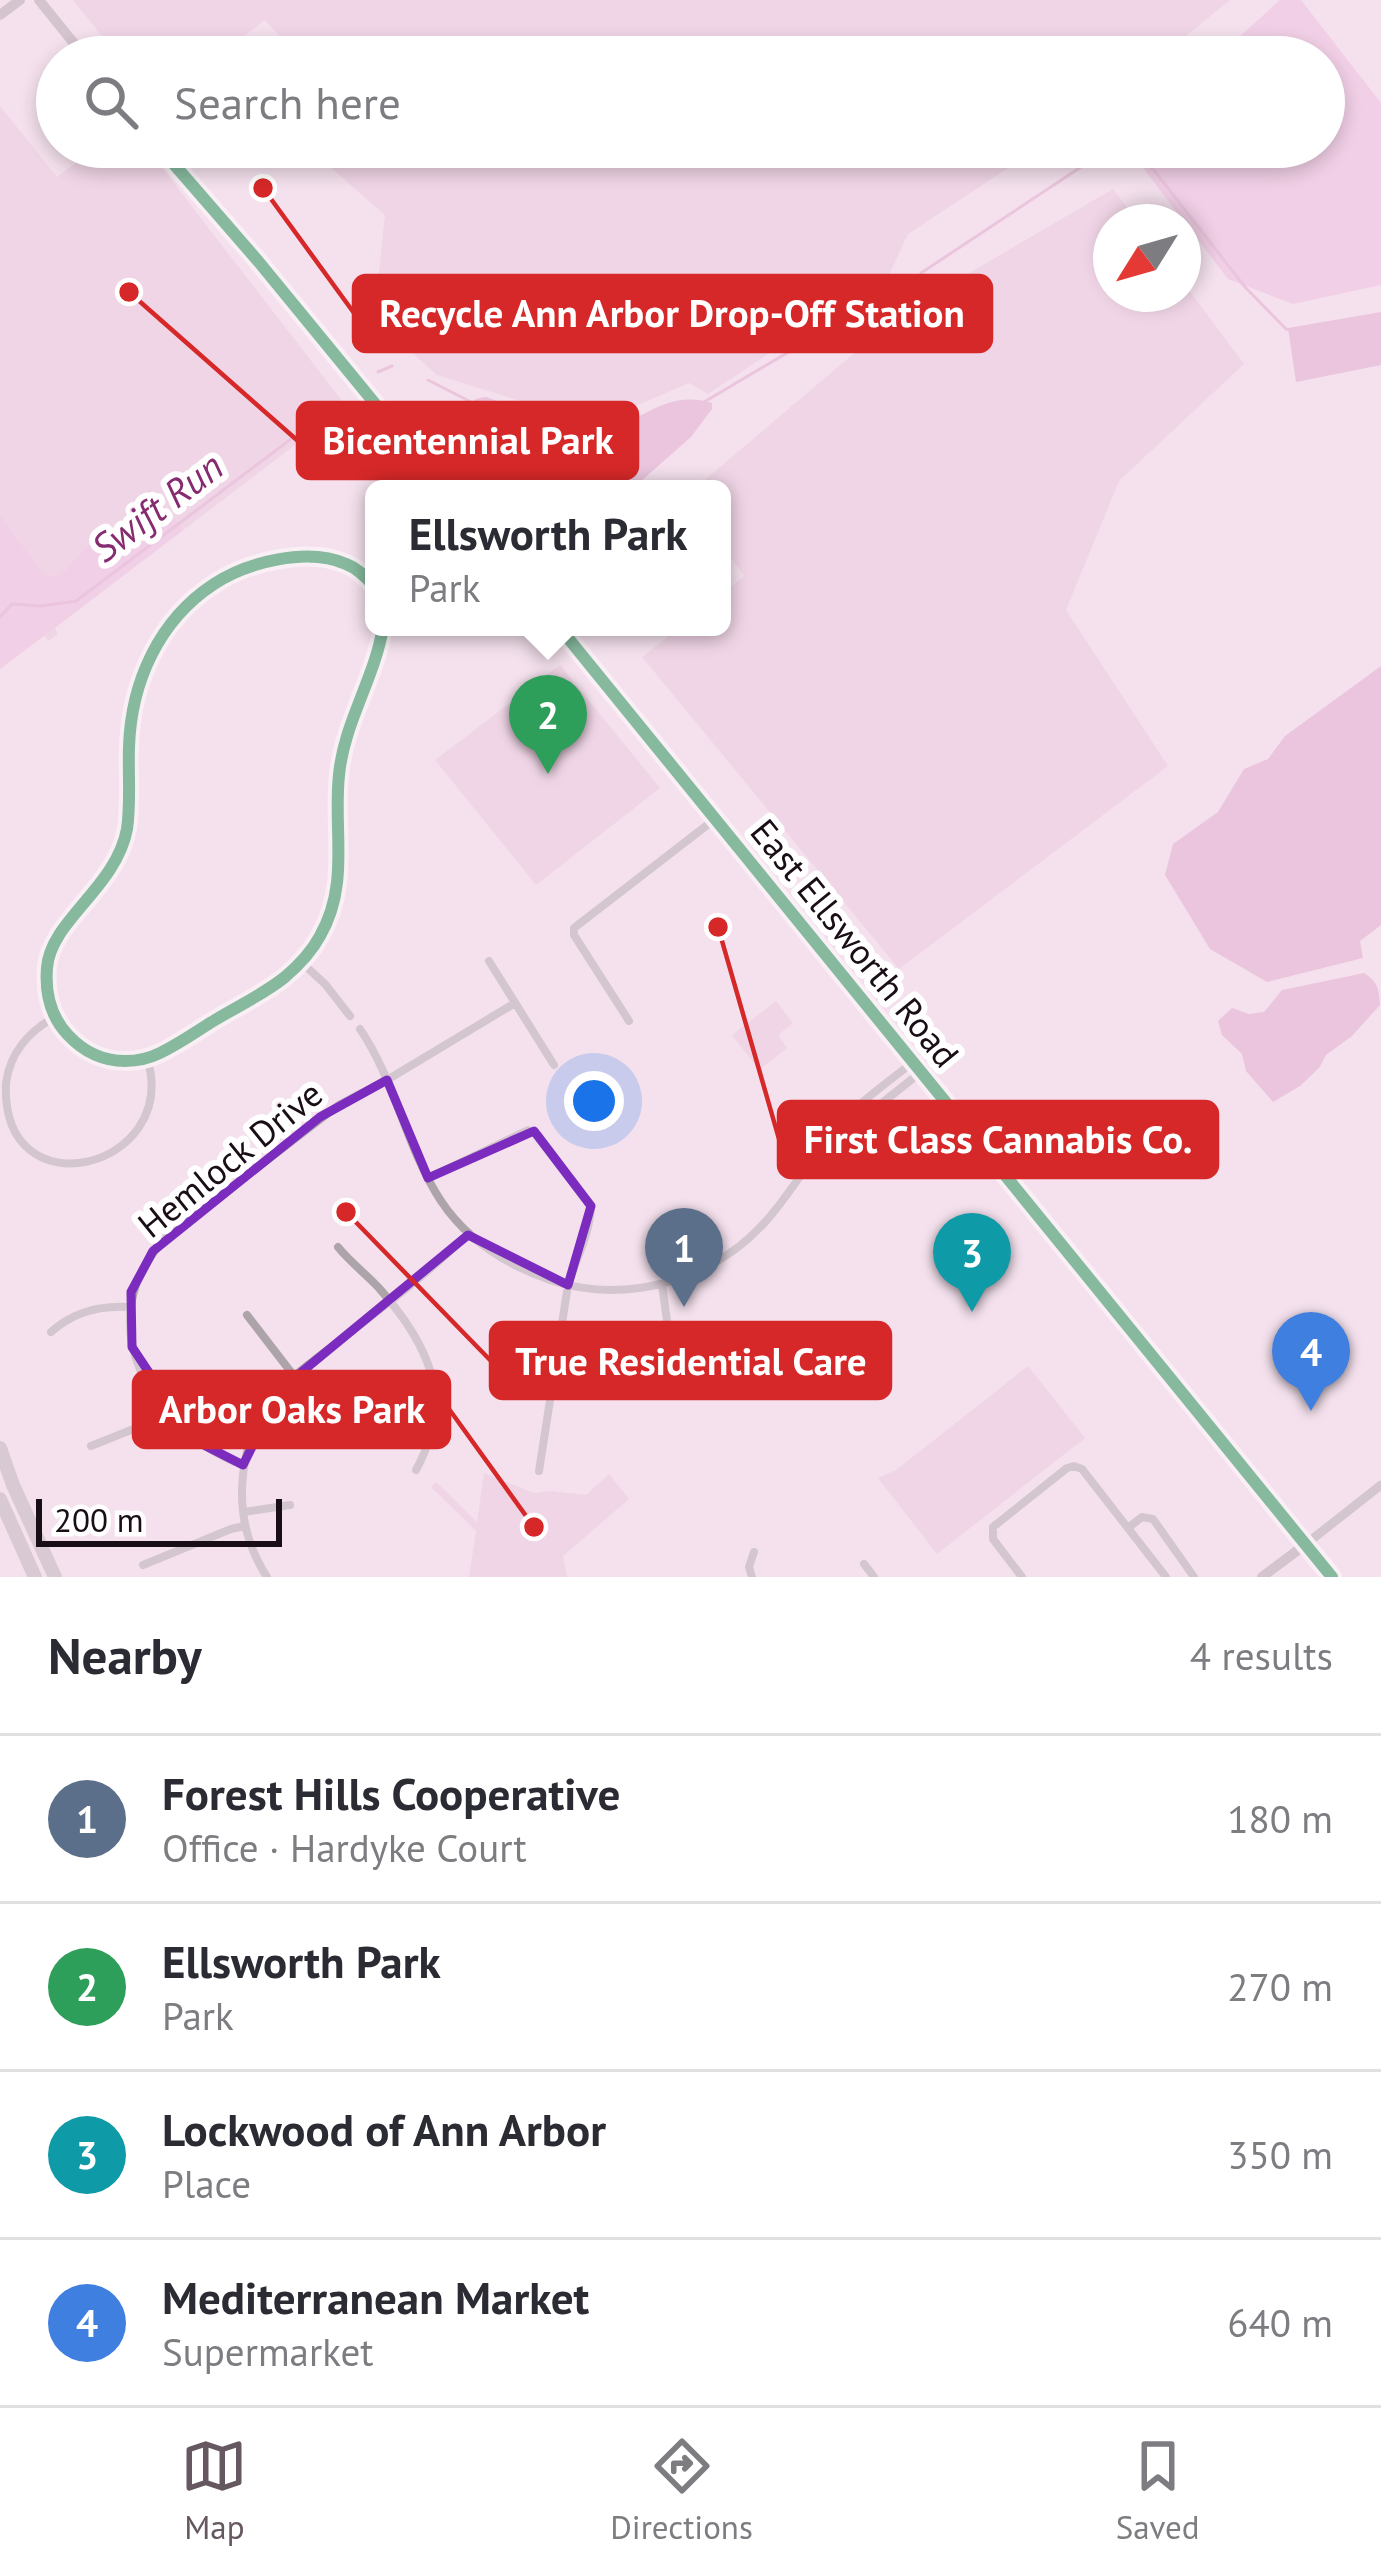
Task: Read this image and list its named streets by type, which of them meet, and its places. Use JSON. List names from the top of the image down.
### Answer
{
  "streets": {
    "main road": ["East Ellsworth Road"],
    "street": ["Hemlock Drive"]
  },
  "water": ["Swift Run"],
  "places": [
    "Recycle Ann Arbor Drop-Off Station",
    "Bicentennial Park",
    "First Class Cannabis Co.",
    "True Residential Care",
    "Arbor Oaks Park"
  ],
  "scale_bar": "200 m",
  "north": "bottom left",
  "page": {
    "search": "Search here",
    "popup": ["Ellsworth Park", "Park"],
    "pins": [
      "2",
      "1",
      "3",
      "4"
    ],
    "scale": "200 m",
    "heading": ["Nearby", "4 results"],
    "list": [
      {
        "mark": "1",
        "name": "Forest Hills Cooperative",
        "note": "Office · Hardyke Court",
        "value": "180 m"
      },
      {
        "mark": "2",
        "name": "Ellsworth Park",
        "note": "Park",
        "value": "270 m"
      },
      {
        "mark": "3",
        "name": "Lockwood of Ann Arbor",
        "note": "Place",
        "value": "350 m"
      },
      {
        "mark": "4",
        "name": "Mediterranean Market",
        "note": "Supermarket",
        "value": "640 m"
      }
    ],
    "nav": ["Map", "Directions", "Saved"]
  }
}
